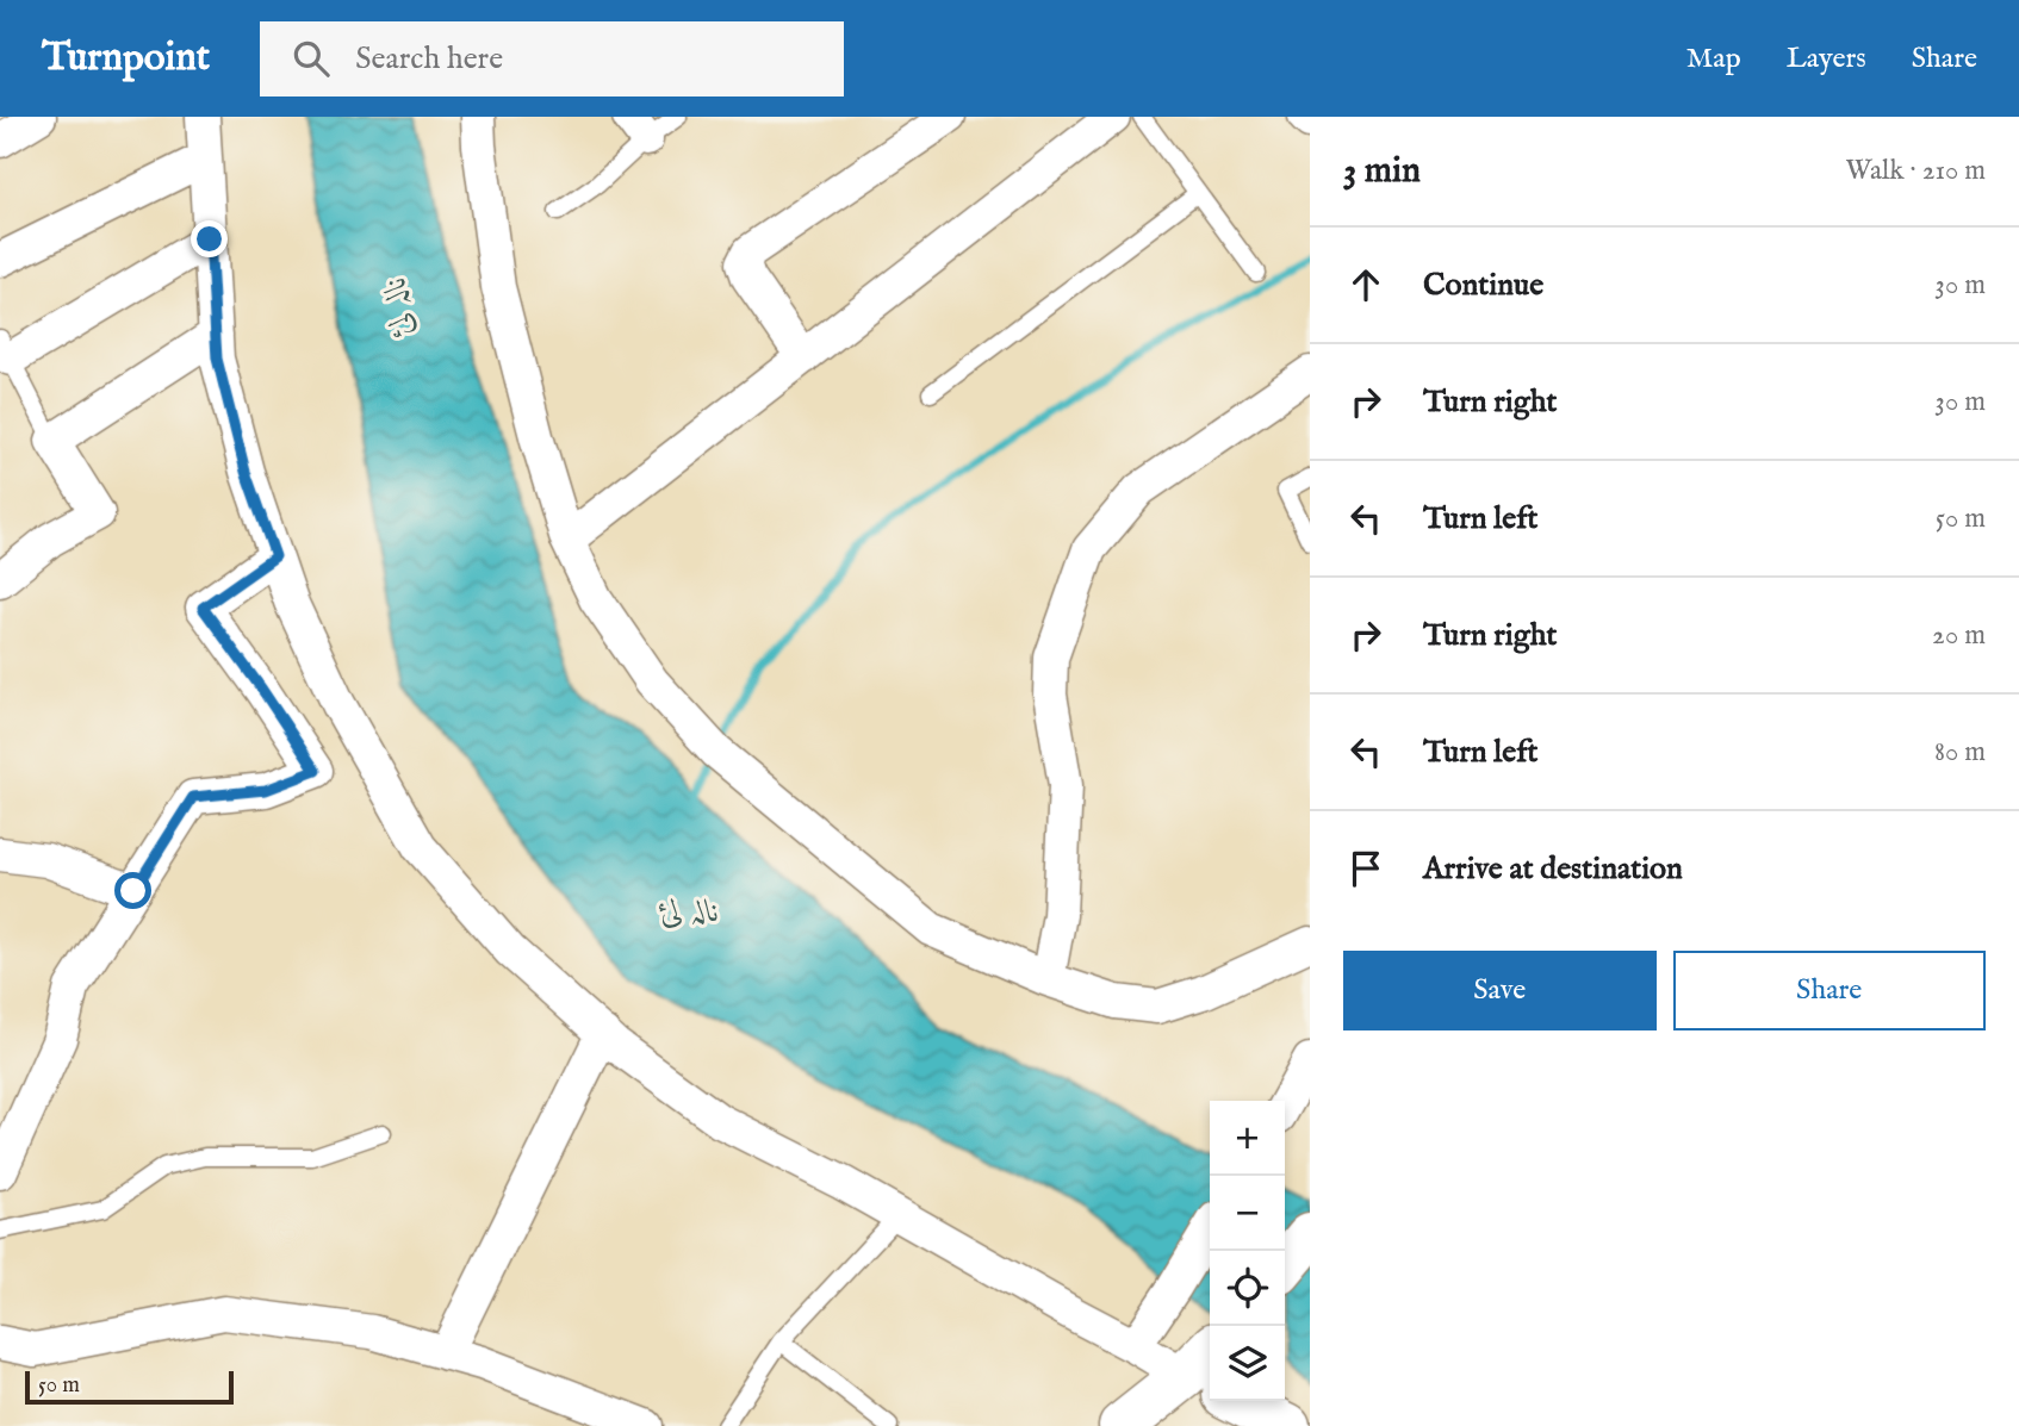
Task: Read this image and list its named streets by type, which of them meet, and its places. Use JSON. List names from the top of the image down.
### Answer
{
  "water": ["نالہ لئ"],
  "scale_bar": "50 m",
  "page": {
    "header": "Turnpoint",
    "search": "Search here",
    "nav": ["Map", "Layers", "Share"],
    "heading": ["3 min", "Walk · 210 m"],
    "list": [
      ["Continue", "30 m"],
      ["Turn right", "30 m"],
      ["Turn left", "50 m"],
      ["Turn right", "20 m"],
      ["Turn left", "80 m"],
      "Arrive at destination"
    ],
    "buttons": ["Save", "Share"],
    "map_buttons": ["+", "−"],
    "scale": "50 m"
  }
}
